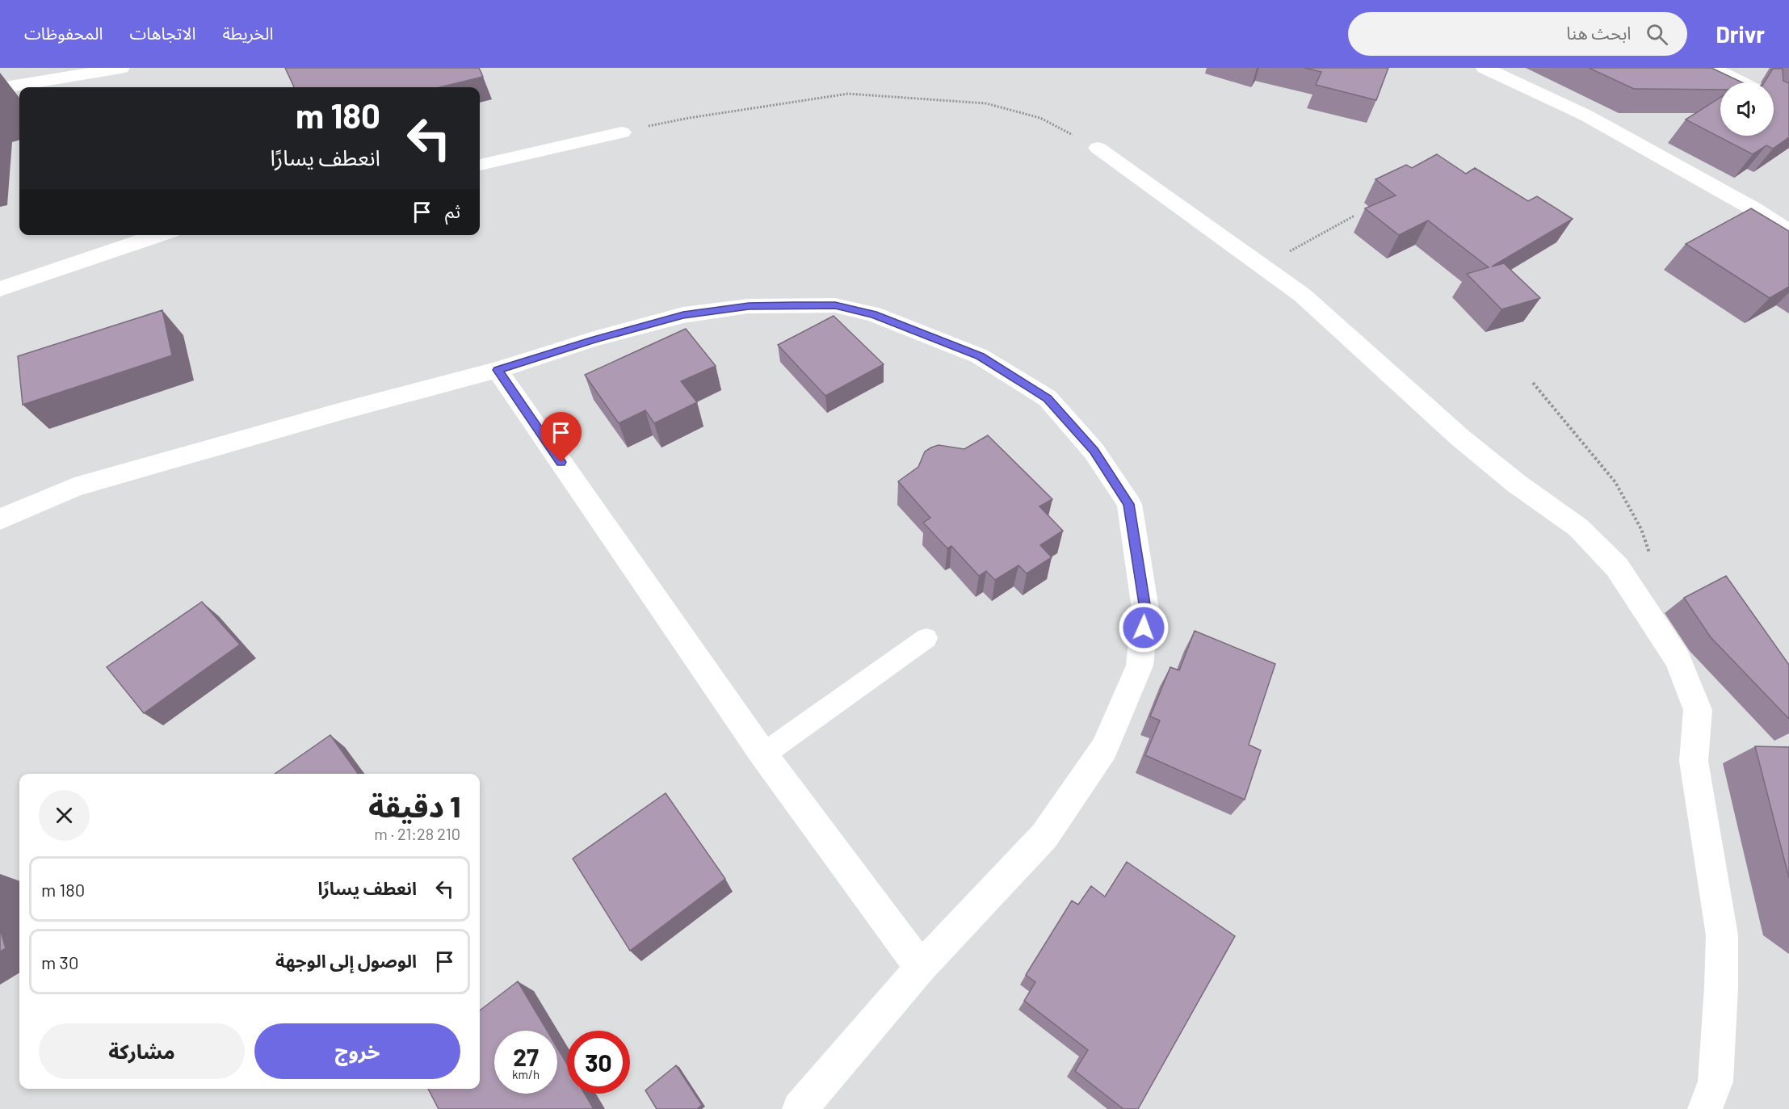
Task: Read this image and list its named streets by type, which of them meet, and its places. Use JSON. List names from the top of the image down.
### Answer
{
  "page": {
    "header": "Drivr",
    "search": "ابحث هنا",
    "nav": ["الخريطة", "الاتجاهات", "المحفوظات"],
    "turn": ["180 m", "انعطف يسارًا"],
    "then": "ثم",
    "heading": ["1 دقيقة", "210 m · 21:28"],
    "list": [
      {
        "name": "انعطف يسارًا",
        "value": "180 m"
      },
      {
        "name": "الوصول إلى الوجهة",
        "value": "30 m"
      }
    ],
    "buttons": ["خروج", "مشاركة"],
    "speed": "27 km/h",
    "limit": "30"
  }
}
